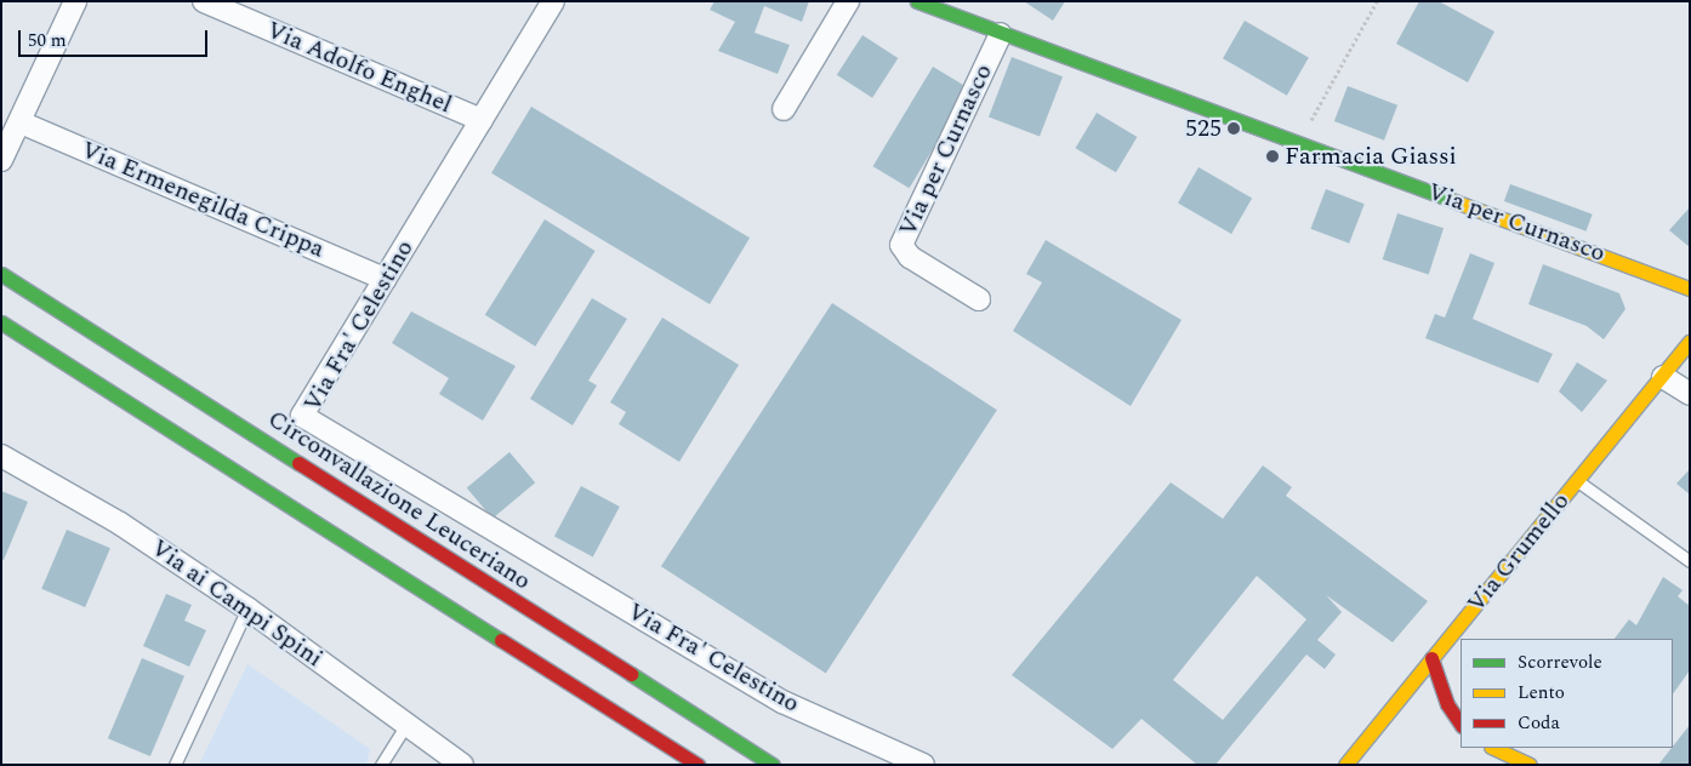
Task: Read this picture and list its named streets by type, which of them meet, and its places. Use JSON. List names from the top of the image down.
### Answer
{
  "streets": {
    "main road": ["Via per Curnasco", "Circonvallazione Leuceriano", "Via Grumello"],
    "street": [
      "Via Adolfo Enghel",
      "Via Ermenegilda Crippa",
      "Via Fra' Celestino",
      "Via ai Campi Spini"
    ]
  },
  "crossings": [
    ["Via Adolfo Enghel", "Via Fra' Celestino"],
    ["Via Ermenegilda Crippa", "Via Fra' Celestino"]
  ],
  "places": ["525", "Farmacia Giassi"],
  "legend": ["Scorrevole", "Lento", "Coda"],
  "scale_bar": "50 m"
}
